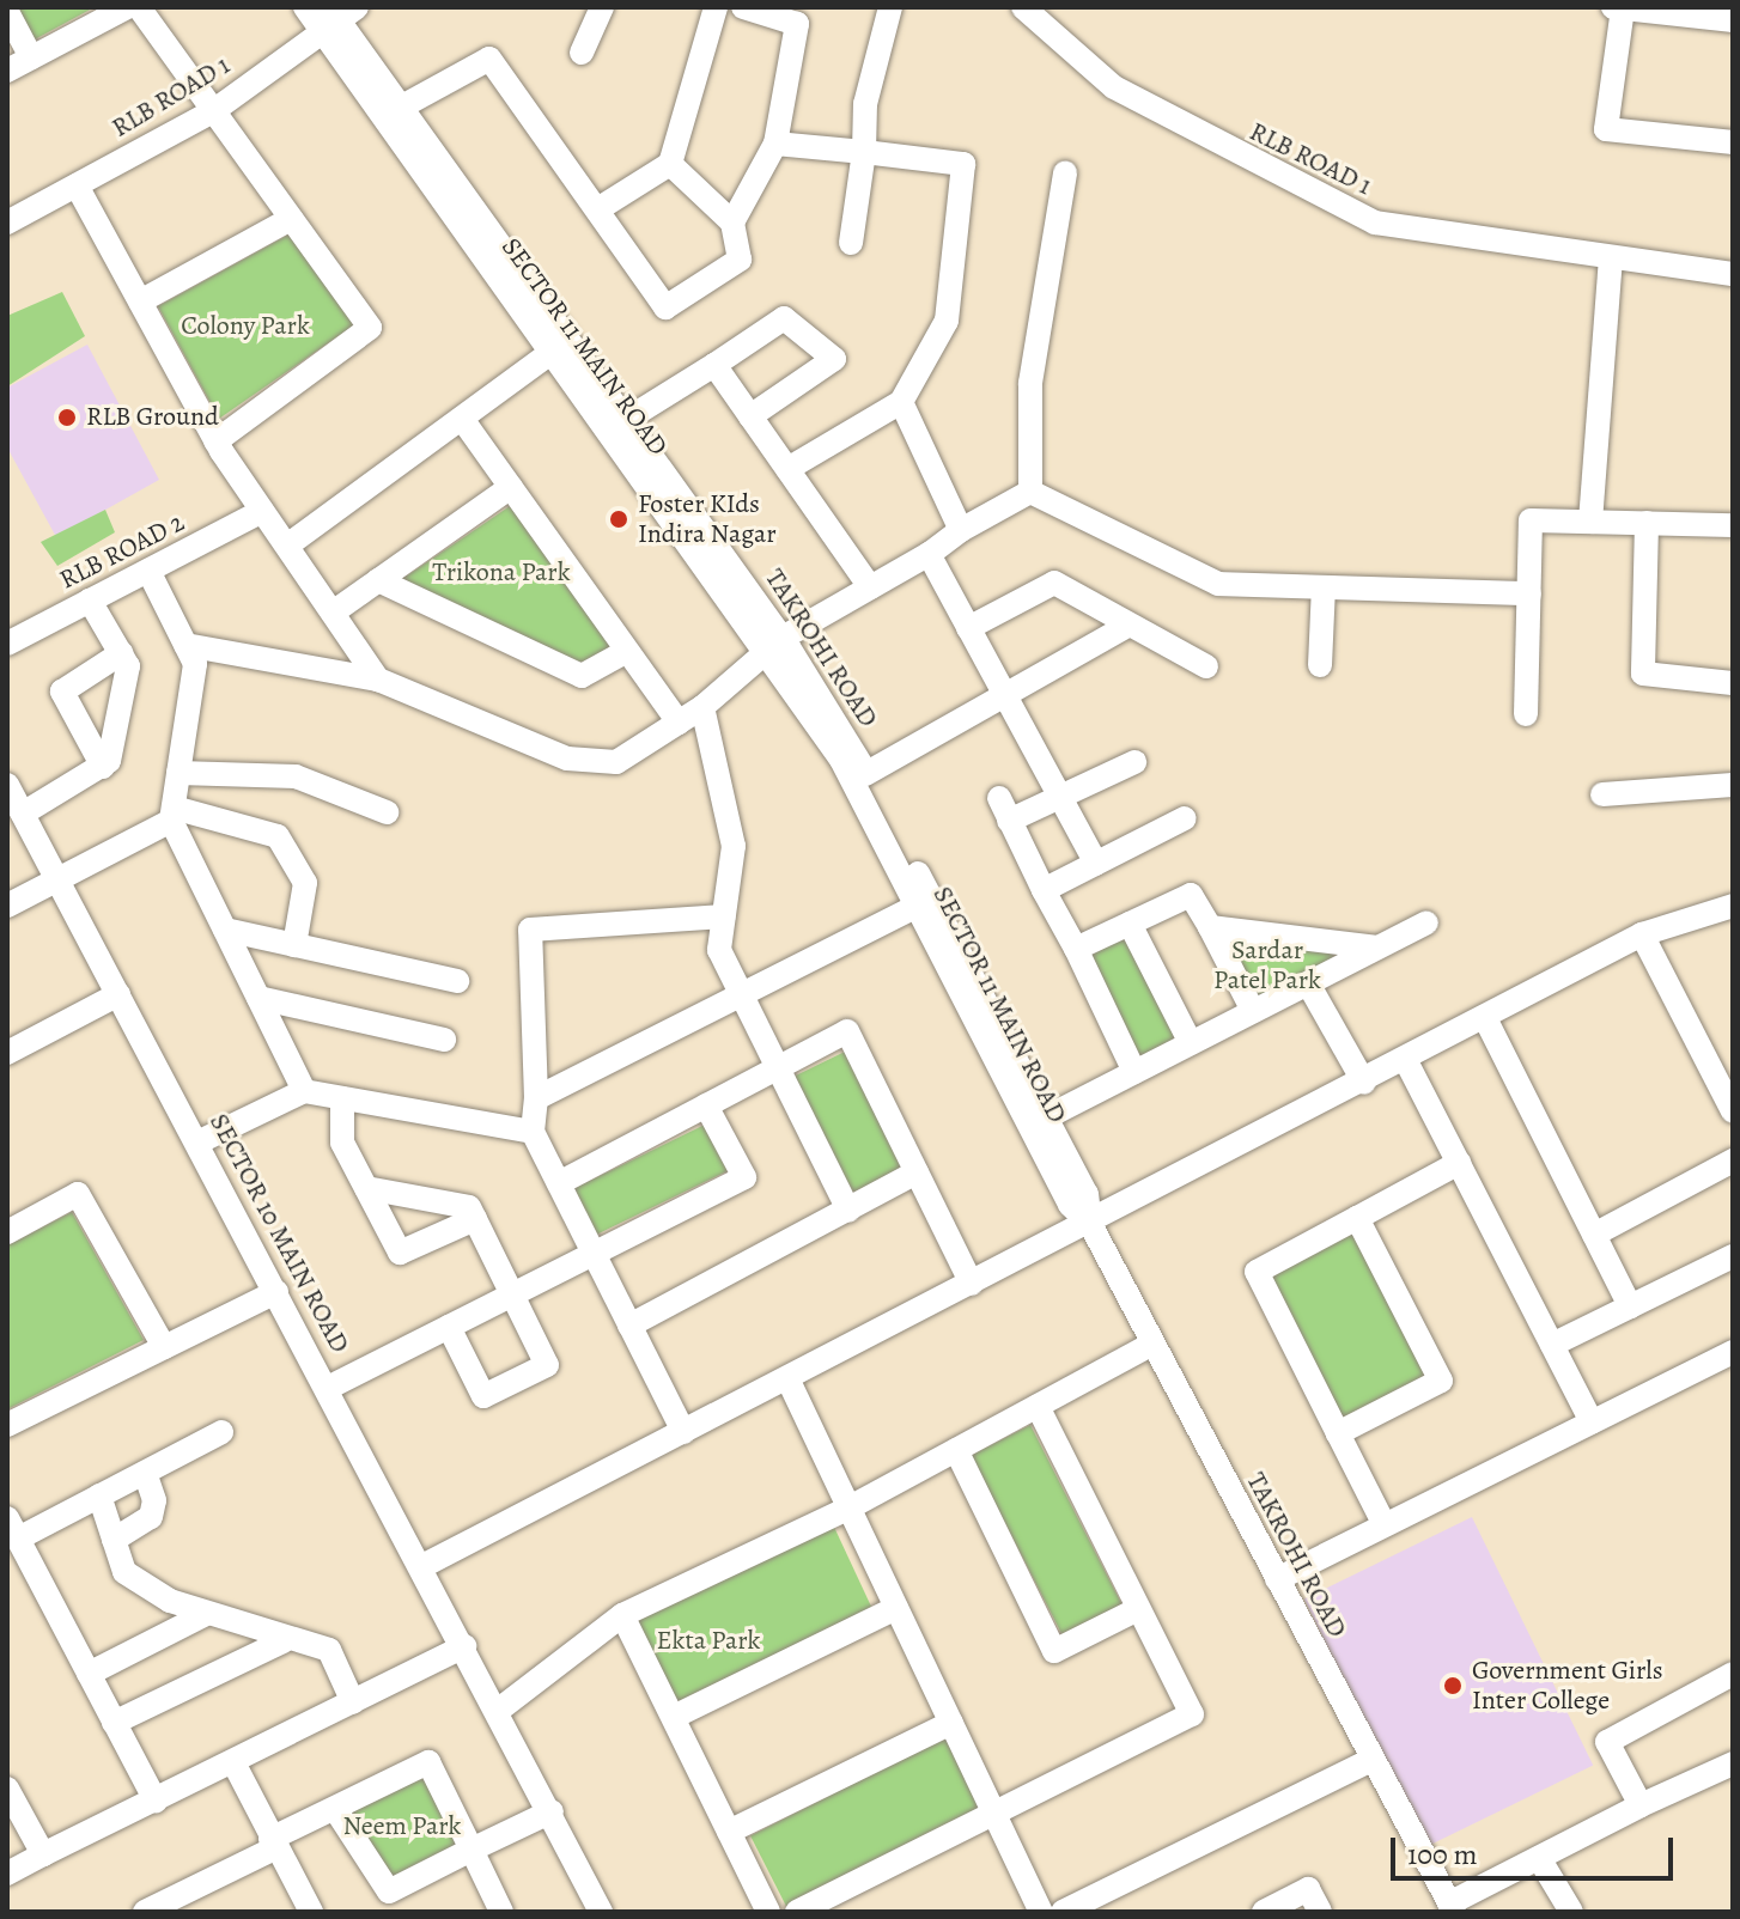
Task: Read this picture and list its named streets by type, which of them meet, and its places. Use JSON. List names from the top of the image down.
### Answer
{
  "streets": {
    "street": [
      "RLB ROAD 1",
      "SECTOR 11 MAIN ROAD",
      "RLB ROAD 2",
      "TAKROHI ROAD",
      "SECTOR 10 MAIN ROAD"
    ]
  },
  "crossings": [
    ["RLB ROAD 1", "SECTOR 11 MAIN ROAD"],
    ["RLB ROAD 1", "TAKROHI ROAD"],
    ["SECTOR 11 MAIN ROAD", "TAKROHI ROAD"]
  ],
  "parks": [
    "Colony Park",
    "Trikona Park",
    "Sardar Patel Park",
    "Ekta Park",
    "Neem Park"
  ],
  "places": ["RLB Ground", "Foster KIds Indira Nagar", "Government Girls Inter College"],
  "scale_bar": "100 m"
}
